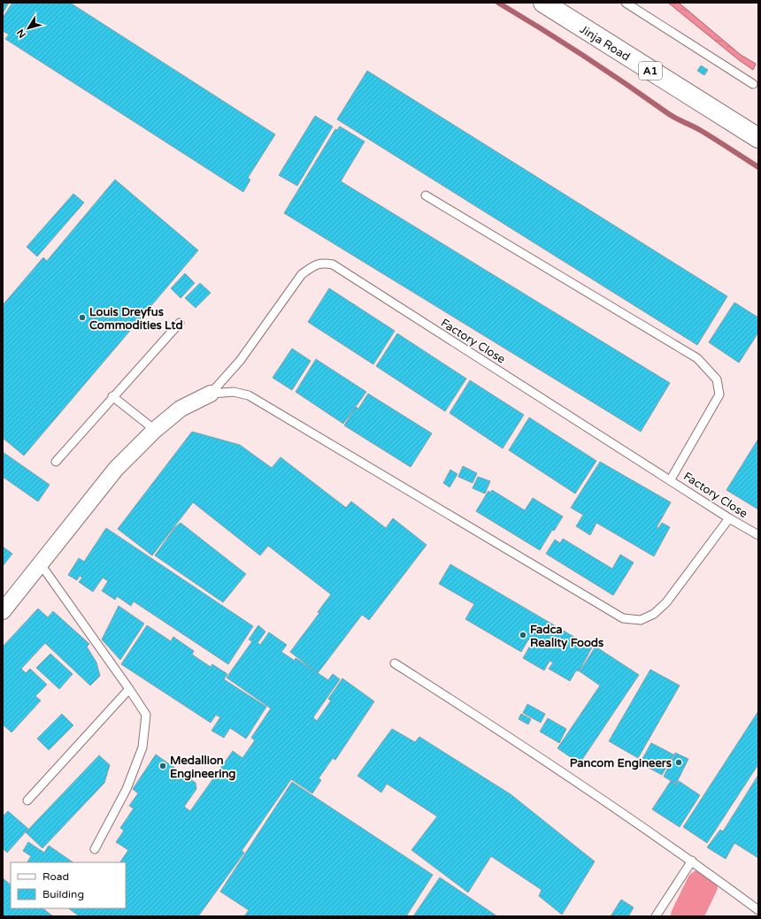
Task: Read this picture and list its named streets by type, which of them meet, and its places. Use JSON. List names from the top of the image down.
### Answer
{
  "streets": {
    "highway": ["Jinja Road", "A1"],
    "lane": ["Factory Close"]
  },
  "places": [
    "Louis Dreyfus Commodities Ltd",
    "Fadca Reality Foods",
    "Pancom Engineers",
    "Medallion Engineering"
  ],
  "legend": ["Road", "Building"],
  "north": "bottom left"
}
